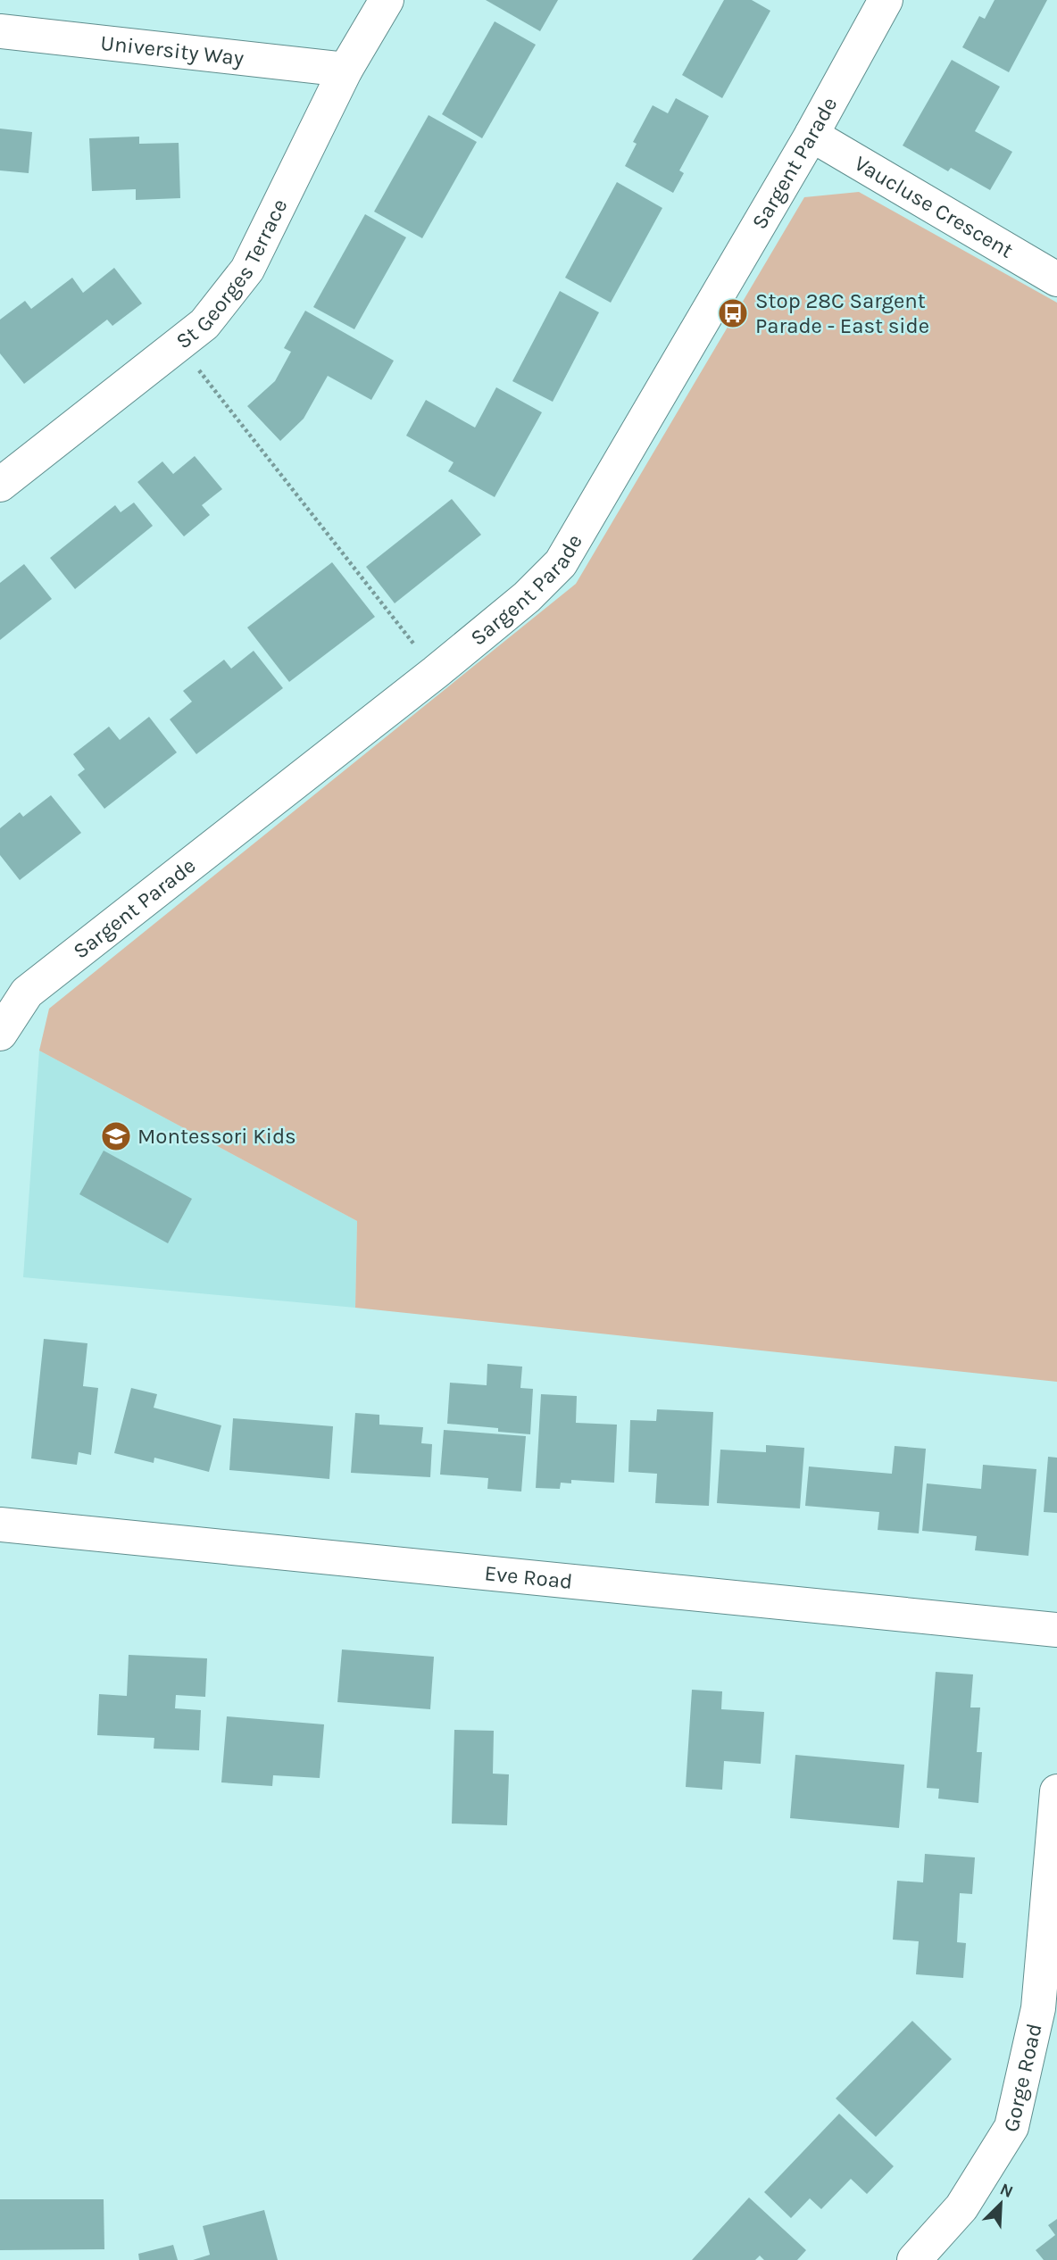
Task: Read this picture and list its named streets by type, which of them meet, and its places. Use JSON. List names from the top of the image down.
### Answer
{
  "streets": {
    "street": [
      "University Way",
      "Sargent Parade",
      "Vaucluse Crescent",
      "St Georges Terrace",
      "Eve Road",
      "Gorge Road"
    ]
  },
  "crossings": [
    ["University Way", "St Georges Terrace"],
    ["Sargent Parade", "Vaucluse Crescent"]
  ],
  "places": {
    "bus stop": ["Stop 28C Sargent Parade - East side"],
    "school or university": ["Montessori Kids"]
  },
  "north": "top right"
}
